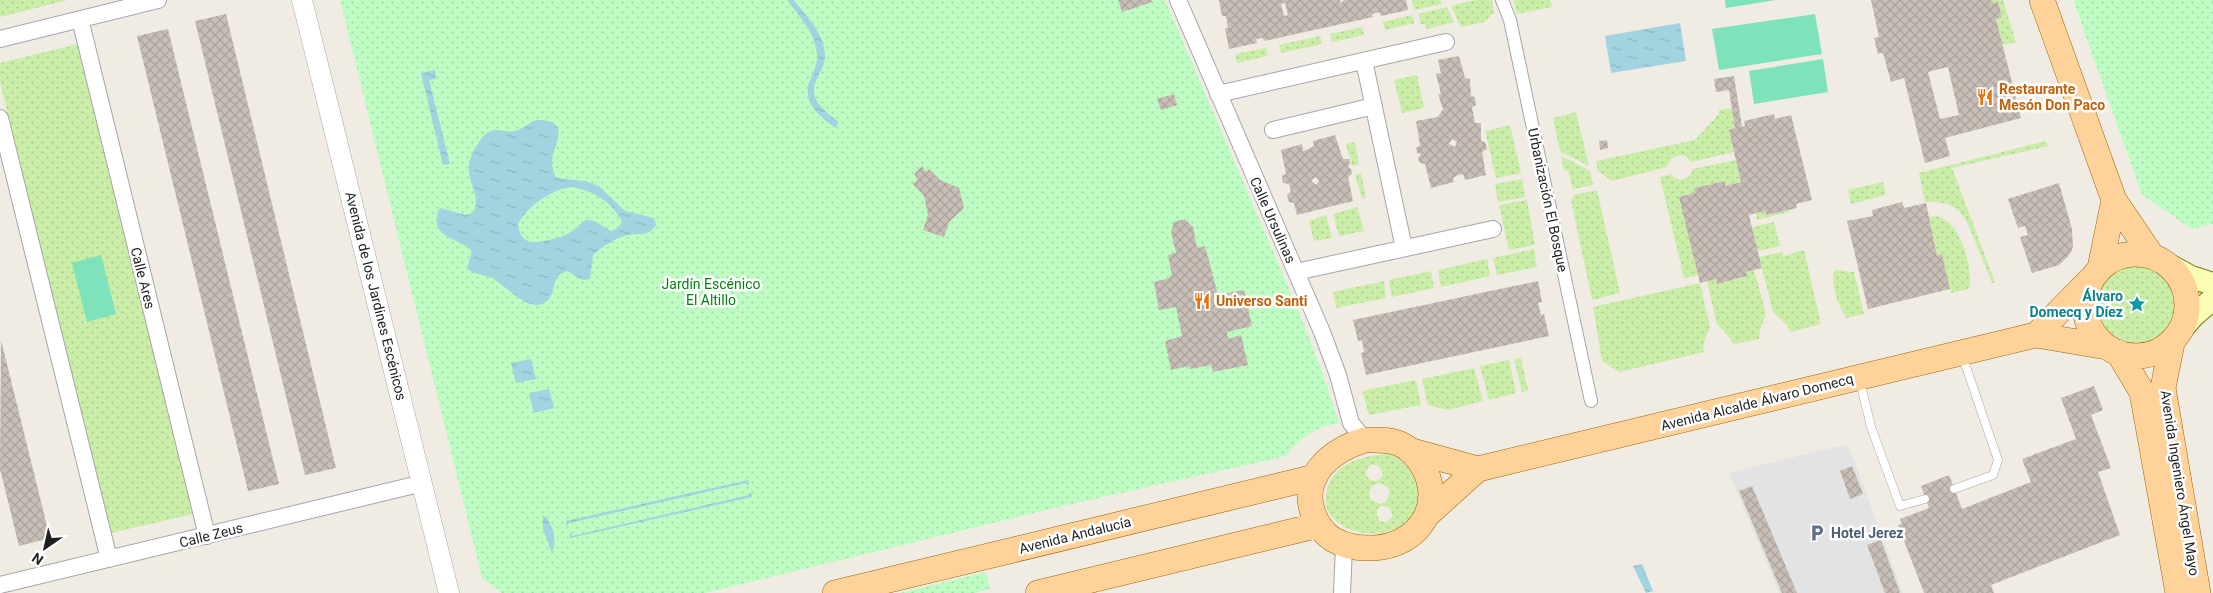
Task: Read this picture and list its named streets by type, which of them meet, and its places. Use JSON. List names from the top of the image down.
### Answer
{
  "streets": {
    "main road": ["Avenida Alcalde Álvaro Domecq", "Avenida Ingeniero Ángel Mayo", "Avenida Andalucía"],
    "street": [
      "Urbanización El Bosque",
      "Calle Ursulinas",
      "Calle Ares",
      "Avenida de los Jardines Escénicos",
      "Calle Zeus"
    ]
  },
  "crossings": [
    ["Calle Ursulinas", "Avenida Alcalde Álvaro Domecq"],
    ["Calle Ursulinas", "Avenida Andalucía"],
    ["Calle Ares", "Calle Zeus"],
    ["Avenida de los Jardines Escénicos", "Calle Zeus"],
    ["Avenida Alcalde Álvaro Domecq", "Avenida Ingeniero Ángel Mayo"],
    ["Avenida Alcalde Álvaro Domecq", "Avenida Andalucía"]
  ],
  "parks": ["Jardín Escénico El Altillo"],
  "places": {
    "restaurant": ["Restaurante Mesón Don Paco", "Universo Santi"],
    "place": ["Álvaro Domecq y Díez"],
    "parking": ["Hotel Jerez"]
  },
  "north": "bottom left"
}
